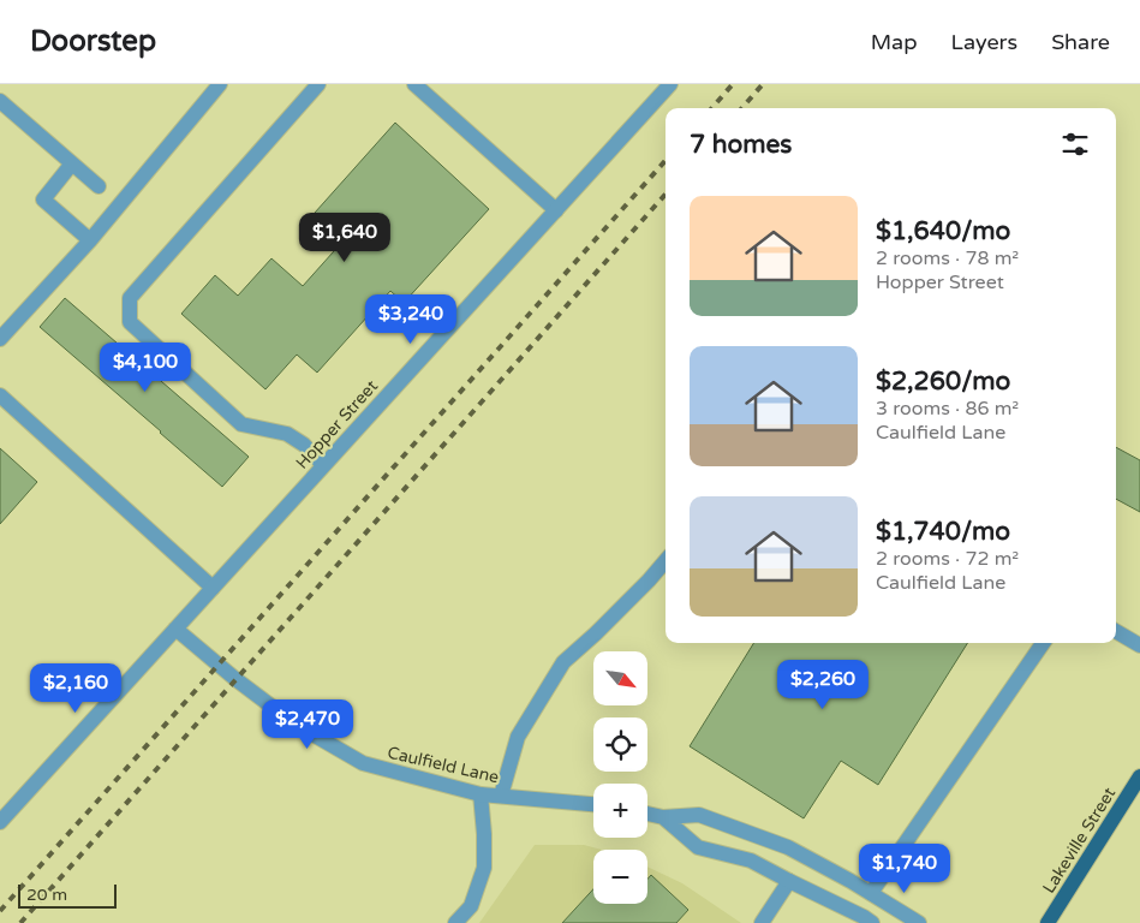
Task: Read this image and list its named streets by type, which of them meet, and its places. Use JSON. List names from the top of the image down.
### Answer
{
  "streets": {
    "main road": ["Lakeville Street"],
    "street": ["Hopper Street", "Caulfield Lane"]
  },
  "crossings": [
    ["Hopper Street", "Caulfield Lane"]
  ],
  "scale_bar": "20 m",
  "north": "bottom right",
  "page": {
    "header": "Doorstep",
    "nav": ["Map", "Layers", "Share"],
    "heading": "7 homes",
    "list": [
      {
        "name": "$1,640/mo",
        "note": "2 rooms · 78 m² · Hopper Street"
      },
      {
        "name": "$2,260/mo",
        "note": "3 rooms · 86 m² · Caulfield Lane"
      },
      {
        "name": "$1,740/mo",
        "note": "2 rooms · 72 m² · Caulfield Lane"
      }
    ],
    "price": [
      "$1,640",
      "$3,240",
      "$4,100",
      "$2,260",
      "$2,160",
      "$2,470",
      "$1,740"
    ],
    "map_buttons": ["+", "−"],
    "scale": "20 m"
  }
}
